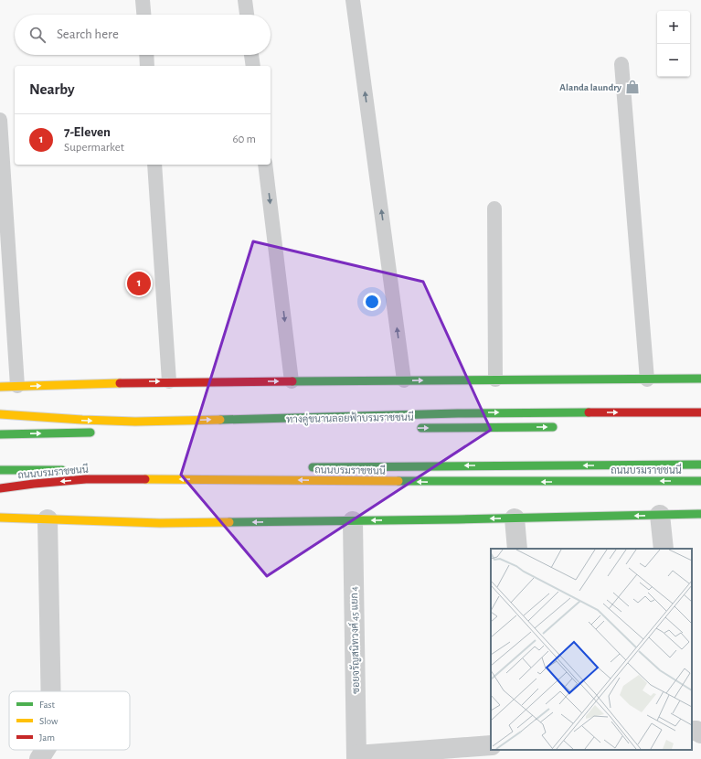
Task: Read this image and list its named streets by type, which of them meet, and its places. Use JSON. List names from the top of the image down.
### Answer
{
  "streets": {
    "main road": ["ทางคู่ขนานลอยฟ้าบรมราชชนนี", "ถนนบรมราชชนนี"],
    "street": ["ซอยจรัญสนิทวงศ์ 45 แยก 4"]
  },
  "places": {
    "shop": ["Alanda laundry"]
  },
  "legend": ["Fast", "Slow", "Jam"],
  "page": {
    "map_buttons": ["+", "−"],
    "search": "Search here",
    "heading": "Nearby",
    "list": [
      {
        "mark": "1",
        "name": "7-Eleven",
        "note": "Supermarket",
        "value": "60 m"
      }
    ],
    "pins": "1"
  }
}
